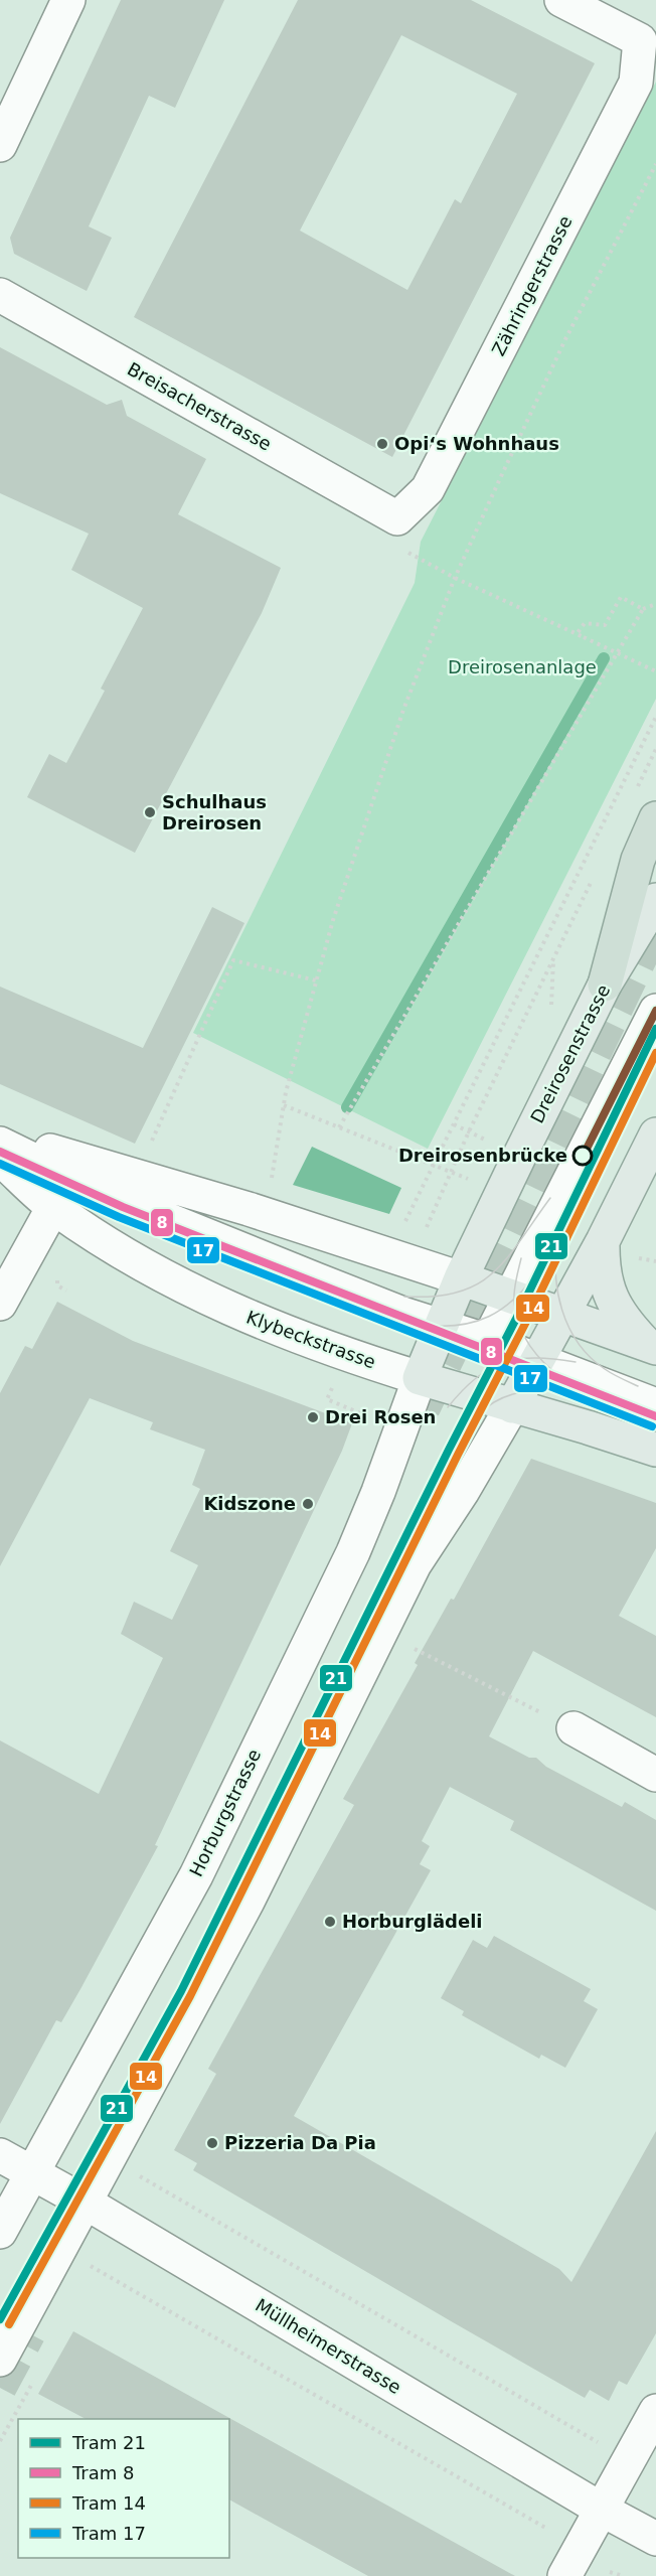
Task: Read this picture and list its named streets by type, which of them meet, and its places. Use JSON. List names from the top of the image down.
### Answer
{
  "streets": {
    "main road": ["Dreirosenstrasse", "Klybeckstrasse"],
    "street": [
      "Zähringerstrasse",
      "Breisacherstrasse",
      "Horburgstrasse",
      "Müllheimerstrasse"
    ]
  },
  "crossings": [
    ["Zähringerstrasse", "Breisacherstrasse"],
    ["Dreirosenstrasse", "Klybeckstrasse"],
    ["Dreirosenstrasse", "Horburgstrasse"],
    ["Klybeckstrasse", "Horburgstrasse"],
    ["Horburgstrasse", "Müllheimerstrasse"]
  ],
  "parks": ["Dreirosenanlage"],
  "places": [
    "Opi‘s Wohnhaus",
    "Schulhaus Dreirosen",
    "Dreirosenbrücke",
    "Drei Rosen",
    "Kidszone",
    "Horburglädeli",
    "Pizzeria Da Pia"
  ],
  "lines": [
    "tram line 21",
    "tram line 14",
    "tram line 8",
    "tram line 17"
  ],
  "legend": [
    "Tram 21",
    "Tram 8",
    "Tram 14",
    "Tram 17"
  ]
}
